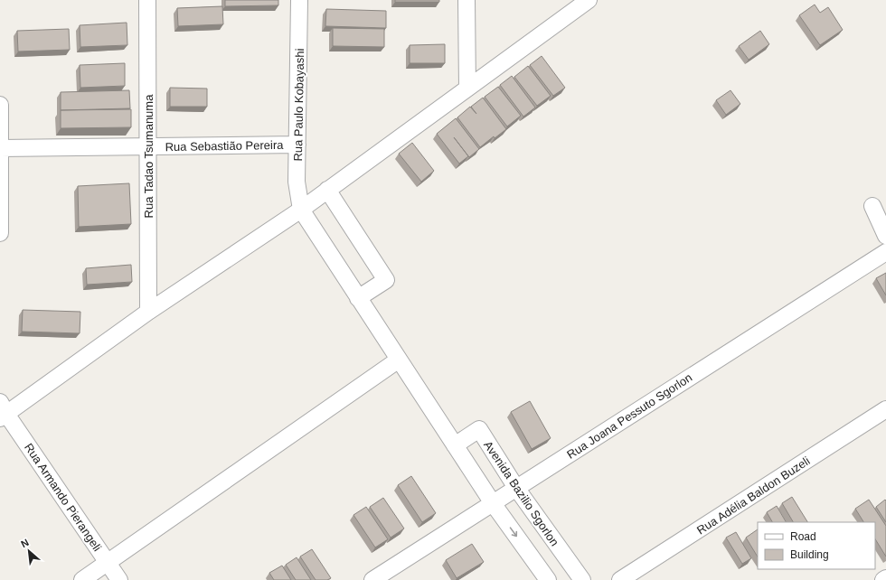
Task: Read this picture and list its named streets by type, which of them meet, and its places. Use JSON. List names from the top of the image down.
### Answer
{
  "streets": {
    "street": [
      "Rua Paulo Kobayashi",
      "Rua Sebastião Pereira",
      "Rua Tadao Tsumanuma",
      "Rua Joana Pessuto Sgorlon",
      "Avenida Bazilio Sgorlon",
      "Rua Adélia Baldon Buzeli",
      "Rua Armando Pierangeli"
    ]
  },
  "crossings": [
    ["Rua Paulo Kobayashi", "Rua Sebastião Pereira"],
    ["Rua Sebastião Pereira", "Rua Tadao Tsumanuma"],
    ["Rua Joana Pessuto Sgorlon", "Avenida Bazilio Sgorlon"]
  ],
  "legend": ["Road", "Building"],
  "north": "top left"
}
